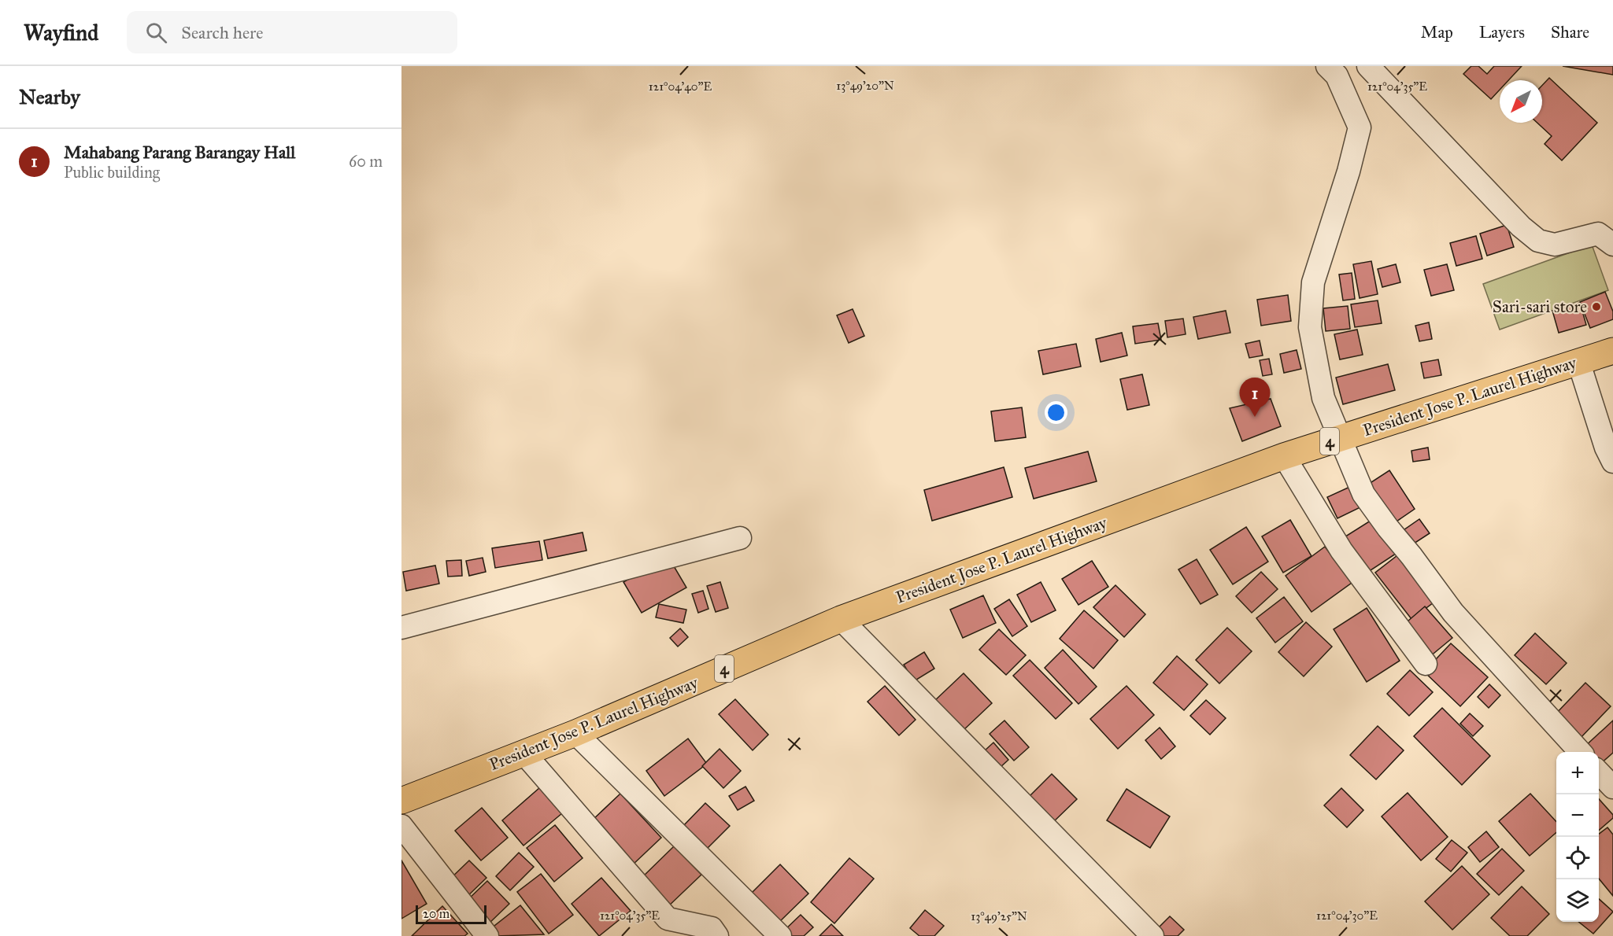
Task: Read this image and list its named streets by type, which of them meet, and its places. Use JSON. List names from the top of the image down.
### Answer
{
  "streets": {
    "highway": ["President Jose P. Laurel Highway", "4"]
  },
  "places": ["Sari-sari store"],
  "scale_bar": "20 m",
  "north": "bottom left",
  "page": {
    "header": "Wayfind",
    "search": "Search here",
    "nav": ["Map", "Layers", "Share"],
    "heading": "Nearby",
    "list": [
      {
        "mark": "1",
        "name": "Mahabang Parang Barangay Hall",
        "note": "Public building",
        "value": "60 m"
      }
    ],
    "pins": "1",
    "map_buttons": ["+", "−"],
    "scale": "20 m"
  },
  "coordinates": [
    "13°49'20\"N",
    "121°04'40\"E",
    "121°04'35\"E",
    "121°04'30\"E",
    "13°49'25\"N"
  ]
}
